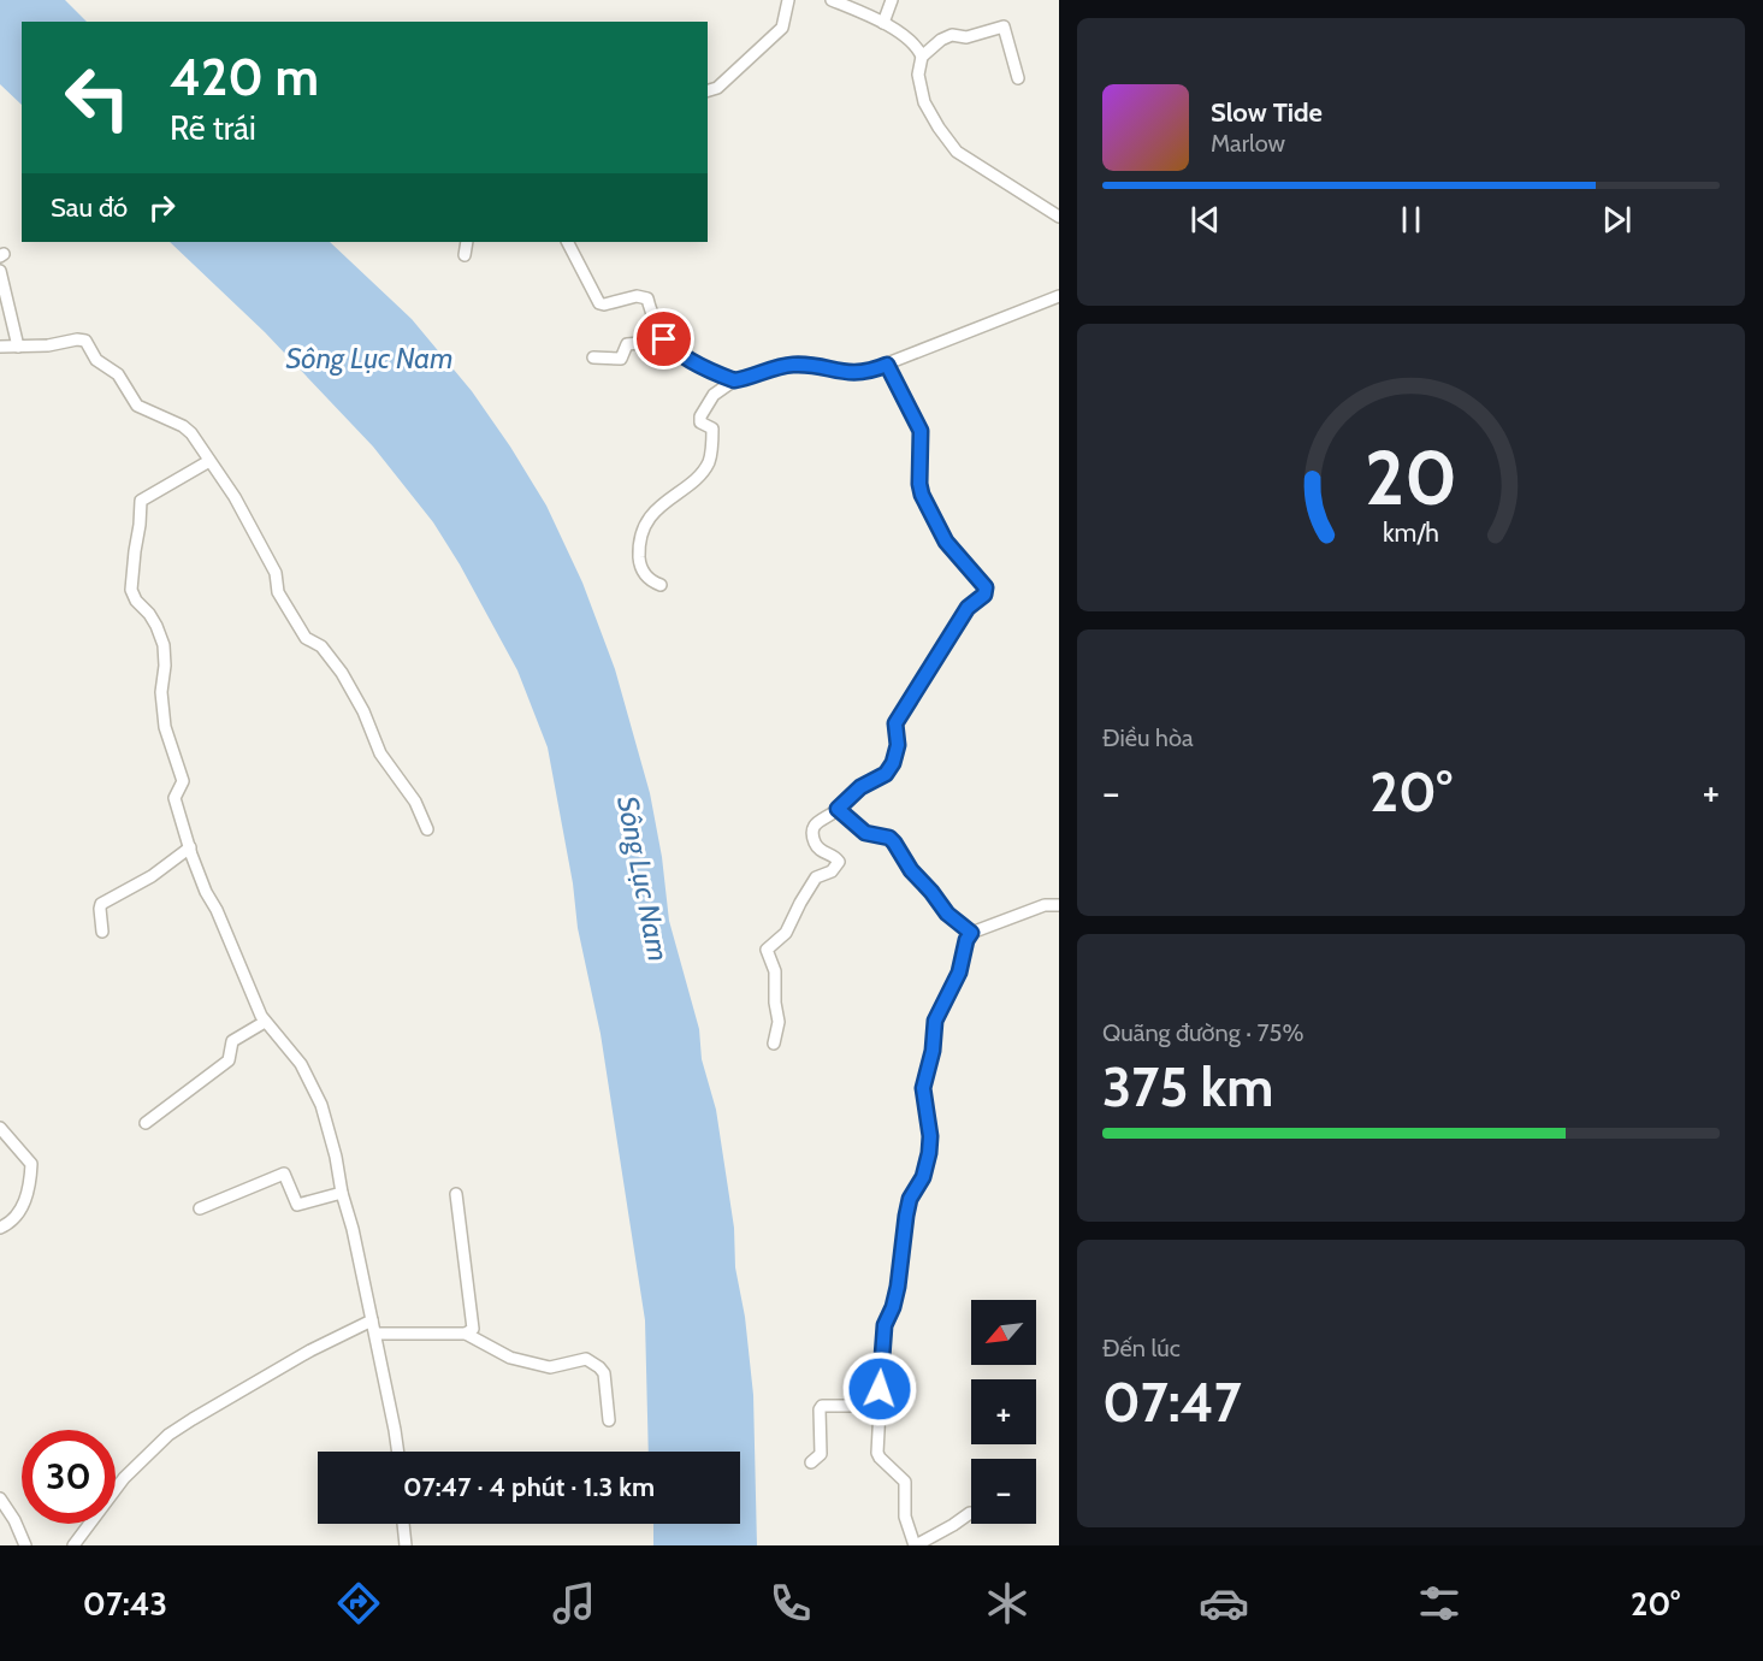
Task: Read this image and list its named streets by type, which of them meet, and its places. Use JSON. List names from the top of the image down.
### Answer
{
  "water": ["Sông Lục Nam"],
  "north": "bottom left",
  "page": {
    "turn": ["420 m", "Rẽ trái"],
    "song": ["Slow Tide", "Marlow"],
    "then": "Sau đó",
    "tile": [
      "Điều hòa",
      ["Quãng đường · 75%", "375 km"],
      ["Đến lúc", "07:47"]
    ],
    "heat": ["−", "20°", "+"],
    "map_buttons": ["+", "−"],
    "limit": "30",
    "trip": "07:47 · 4 phút · 1.3 km",
    "tabs": ["07:43", "20°"],
    "gauge": ["20", "km/h"]
  }
}
